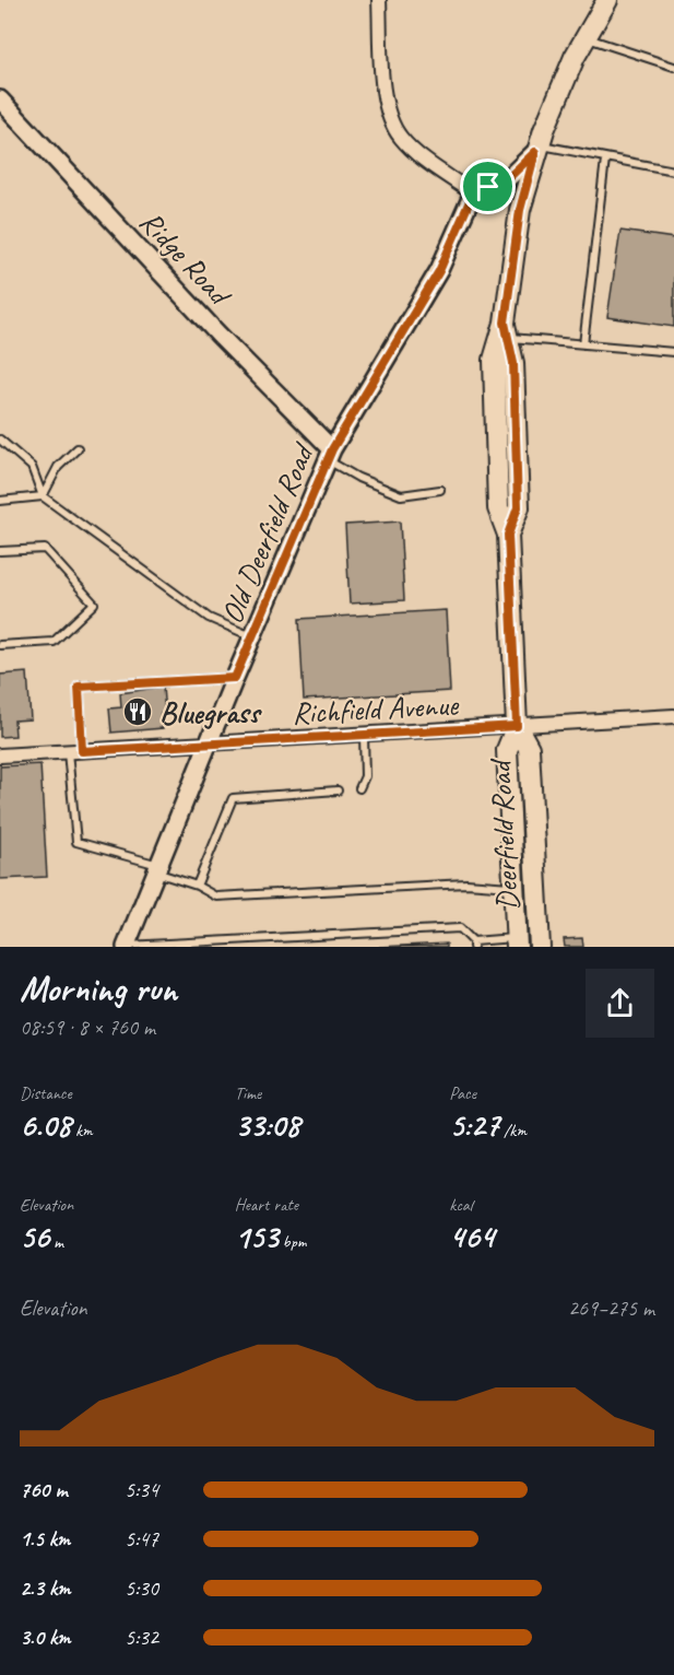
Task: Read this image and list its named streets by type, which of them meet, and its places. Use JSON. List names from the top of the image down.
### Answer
{
  "streets": {
    "main road": ["Deerfield Road"],
    "street": ["Ridge Road", "Old Deerfield Road", "Richfield Avenue"]
  },
  "crossings": [
    ["Ridge Road", "Old Deerfield Road"],
    ["Old Deerfield Road", "Richfield Avenue"],
    ["Richfield Avenue", "Deerfield Road"]
  ],
  "places": {
    "restaurant": ["Bluegrass"]
  },
  "page": {
    "heading": ["Morning run", "08:59 · 8 × 760 m"],
    "stats": [
      ["Distance", "6.08 km"],
      ["Time", "33:08"],
      ["Pace", "5:27 /km"],
      ["Elevation", "56 m"],
      ["Heart rate", "153 bpm"],
      ["kcal", "464"]
    ],
    "chart": ["Elevation", "269–275 m"],
    "list": [
      {
        "name": "760 m",
        "note": "5:34"
      },
      {
        "name": "1.5 km",
        "note": "5:47"
      },
      {
        "name": "2.3 km",
        "note": "5:30"
      },
      {
        "name": "3.0 km",
        "note": "5:32"
      }
    ]
  }
}
